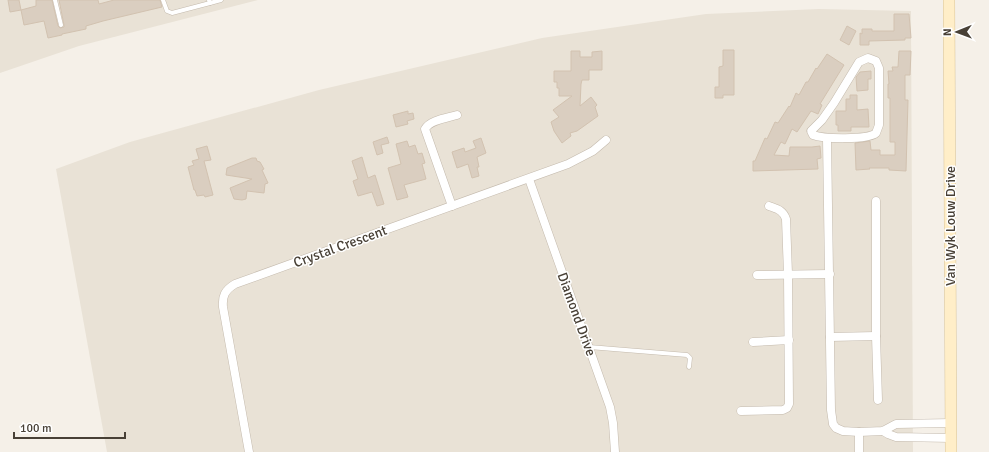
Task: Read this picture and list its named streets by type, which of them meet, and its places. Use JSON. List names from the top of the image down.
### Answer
{
  "streets": {
    "street": ["Van Wyk Louw Drive", "Crystal Crescent", "Diamond Drive"]
  },
  "crossings": [
    ["Crystal Crescent", "Diamond Drive"]
  ],
  "scale_bar": "100 m",
  "north": "left"
}
